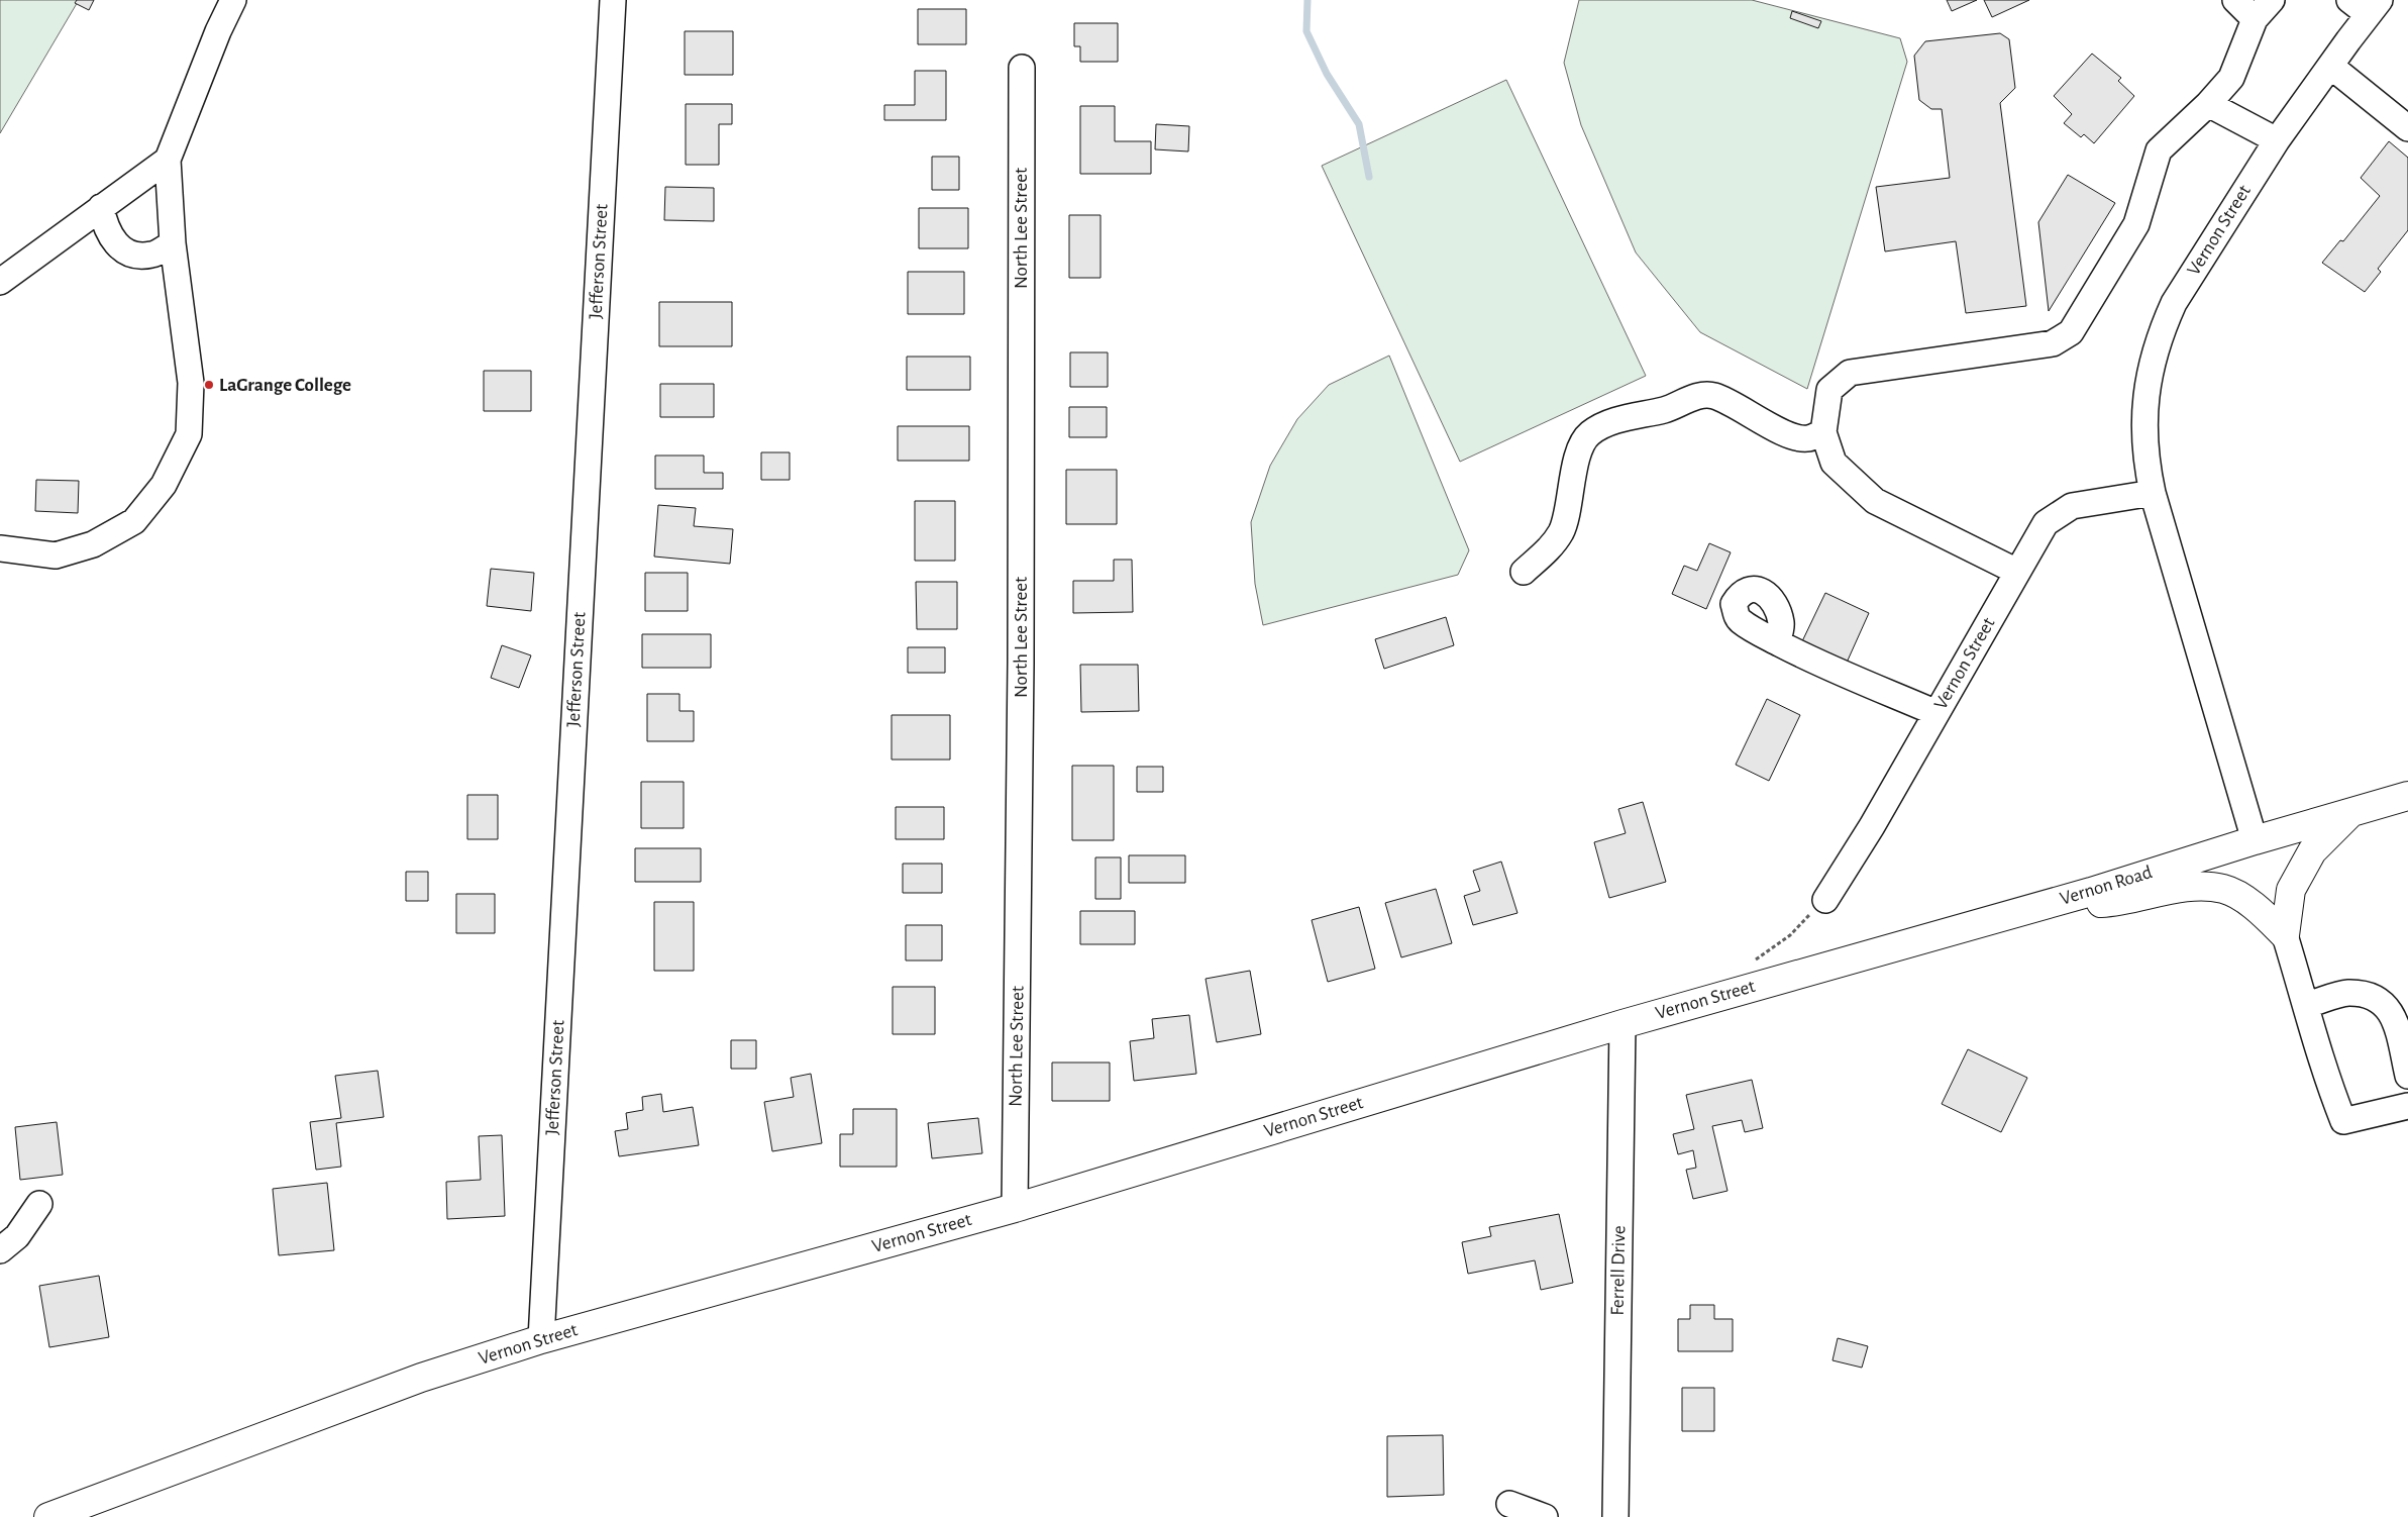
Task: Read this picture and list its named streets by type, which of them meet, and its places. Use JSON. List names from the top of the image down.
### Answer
{
  "streets": {
    "main road": ["Vernon Street", "Vernon Road"],
    "street": ["North Lee Street", "Jefferson Street", "Ferrell Drive"]
  },
  "crossings": [
    ["North Lee Street", "Vernon Street"],
    ["Vernon Street", "Jefferson Street"],
    ["Vernon Street", "Vernon Road"],
    ["Vernon Street", "Ferrell Drive"]
  ],
  "places": ["LaGrange College"]
}
